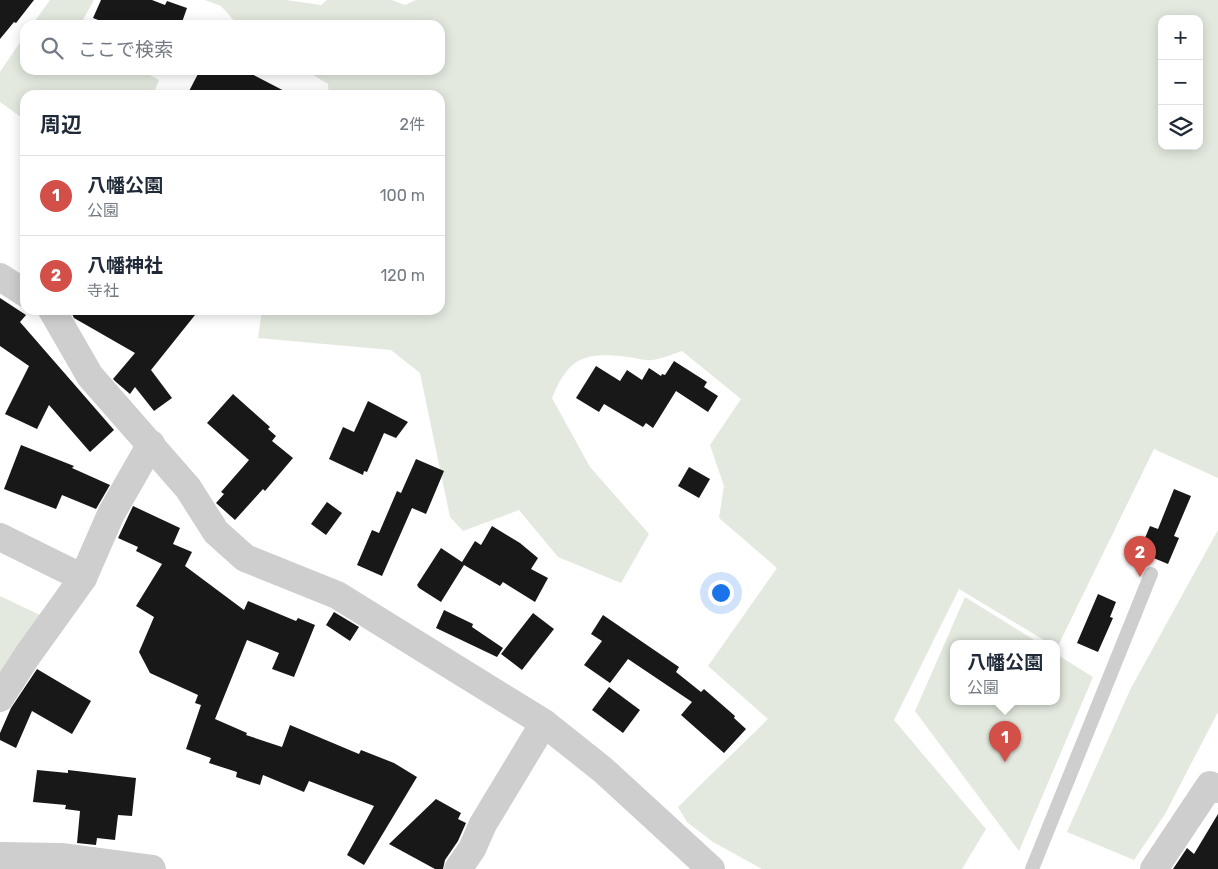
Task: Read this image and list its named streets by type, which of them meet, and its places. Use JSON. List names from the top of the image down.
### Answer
{
  "page": {
    "map_buttons": ["+", "−"],
    "search": "ここで検索",
    "heading": ["周辺", "2件"],
    "list": [
      {
        "mark": "1",
        "name": "八幡公園",
        "note": "公園",
        "value": "100 m"
      },
      {
        "mark": "2",
        "name": "八幡神社",
        "note": "寺社",
        "value": "120 m"
      }
    ],
    "pins": ["2", "1"],
    "popup": ["八幡公園", "公園"]
  }
}
